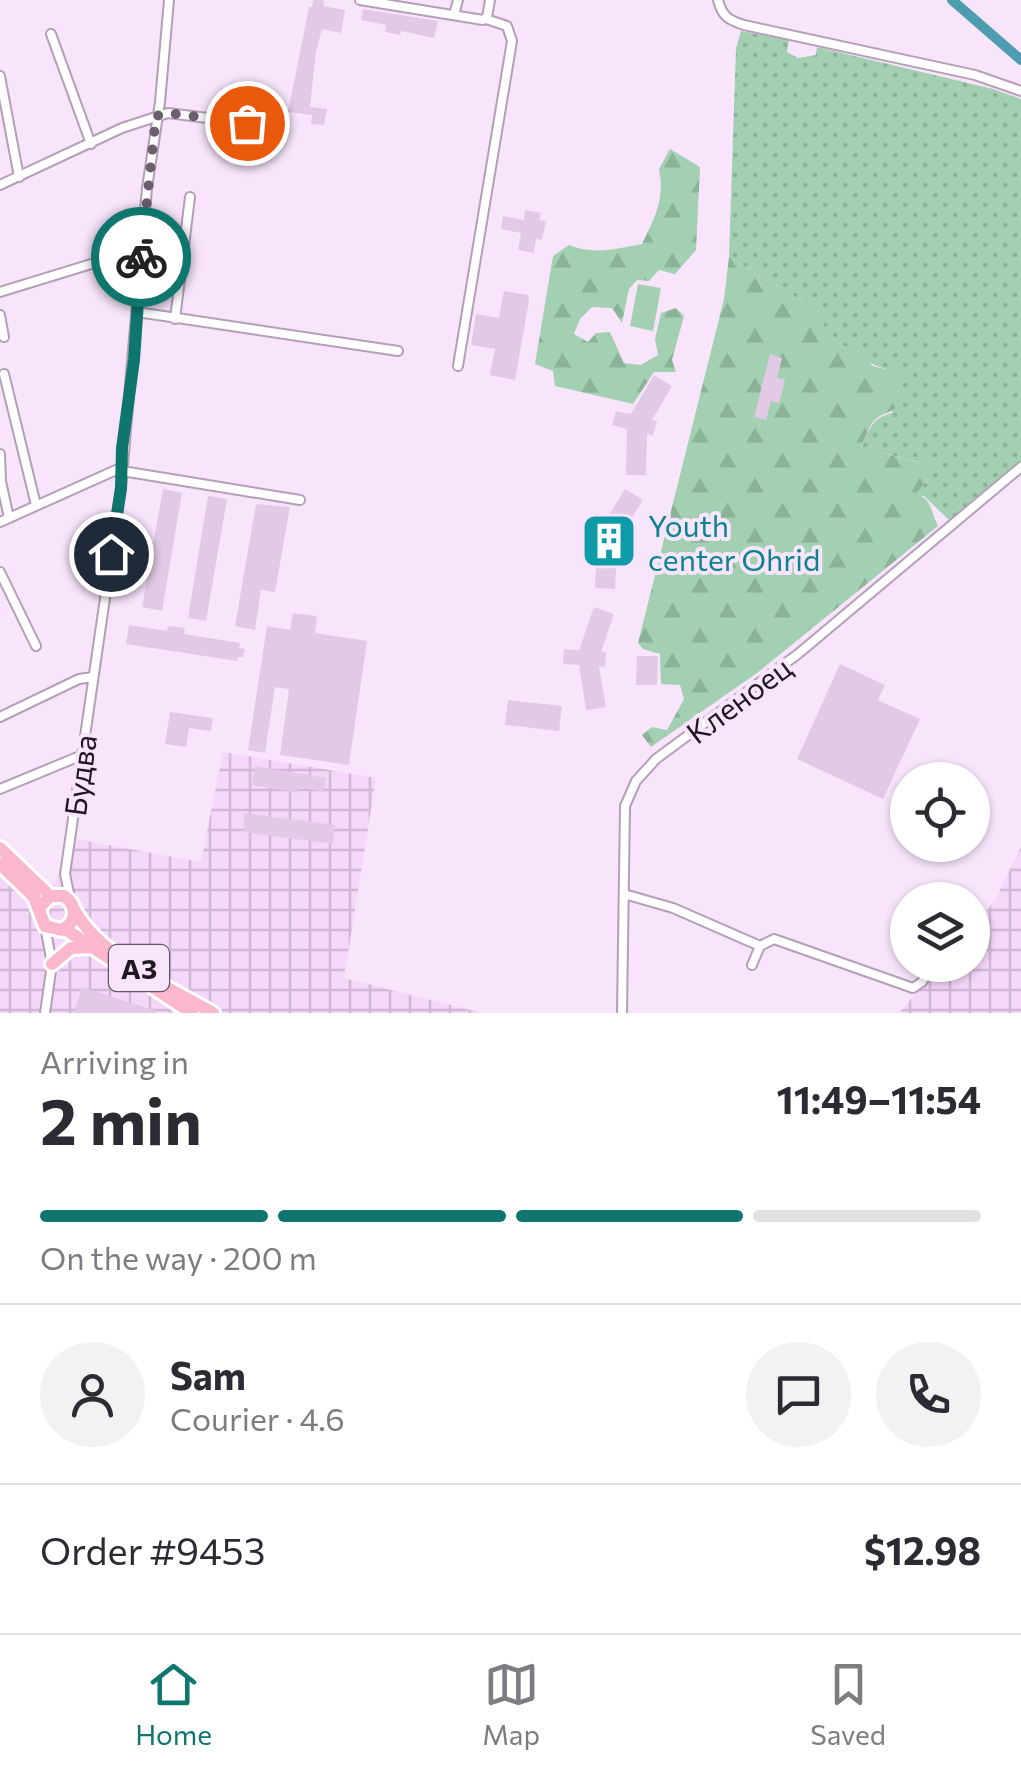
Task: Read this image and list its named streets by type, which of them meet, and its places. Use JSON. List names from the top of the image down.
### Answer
{
  "streets": {
    "main road": ["A3"],
    "street": ["Кленоец", "Будва"]
  },
  "places": {
    "building": ["Youth center Ohrid"]
  },
  "page": {
    "heading": ["2 min", "Arriving in", "11:49–11:54"],
    "panel": [
      "Sam",
      "Courier · 4.6",
      "Order #9453",
      "$12.98"
    ],
    "bar": "On the way · 200 m",
    "tabs": ["Home", "Map", "Saved"]
  }
}
